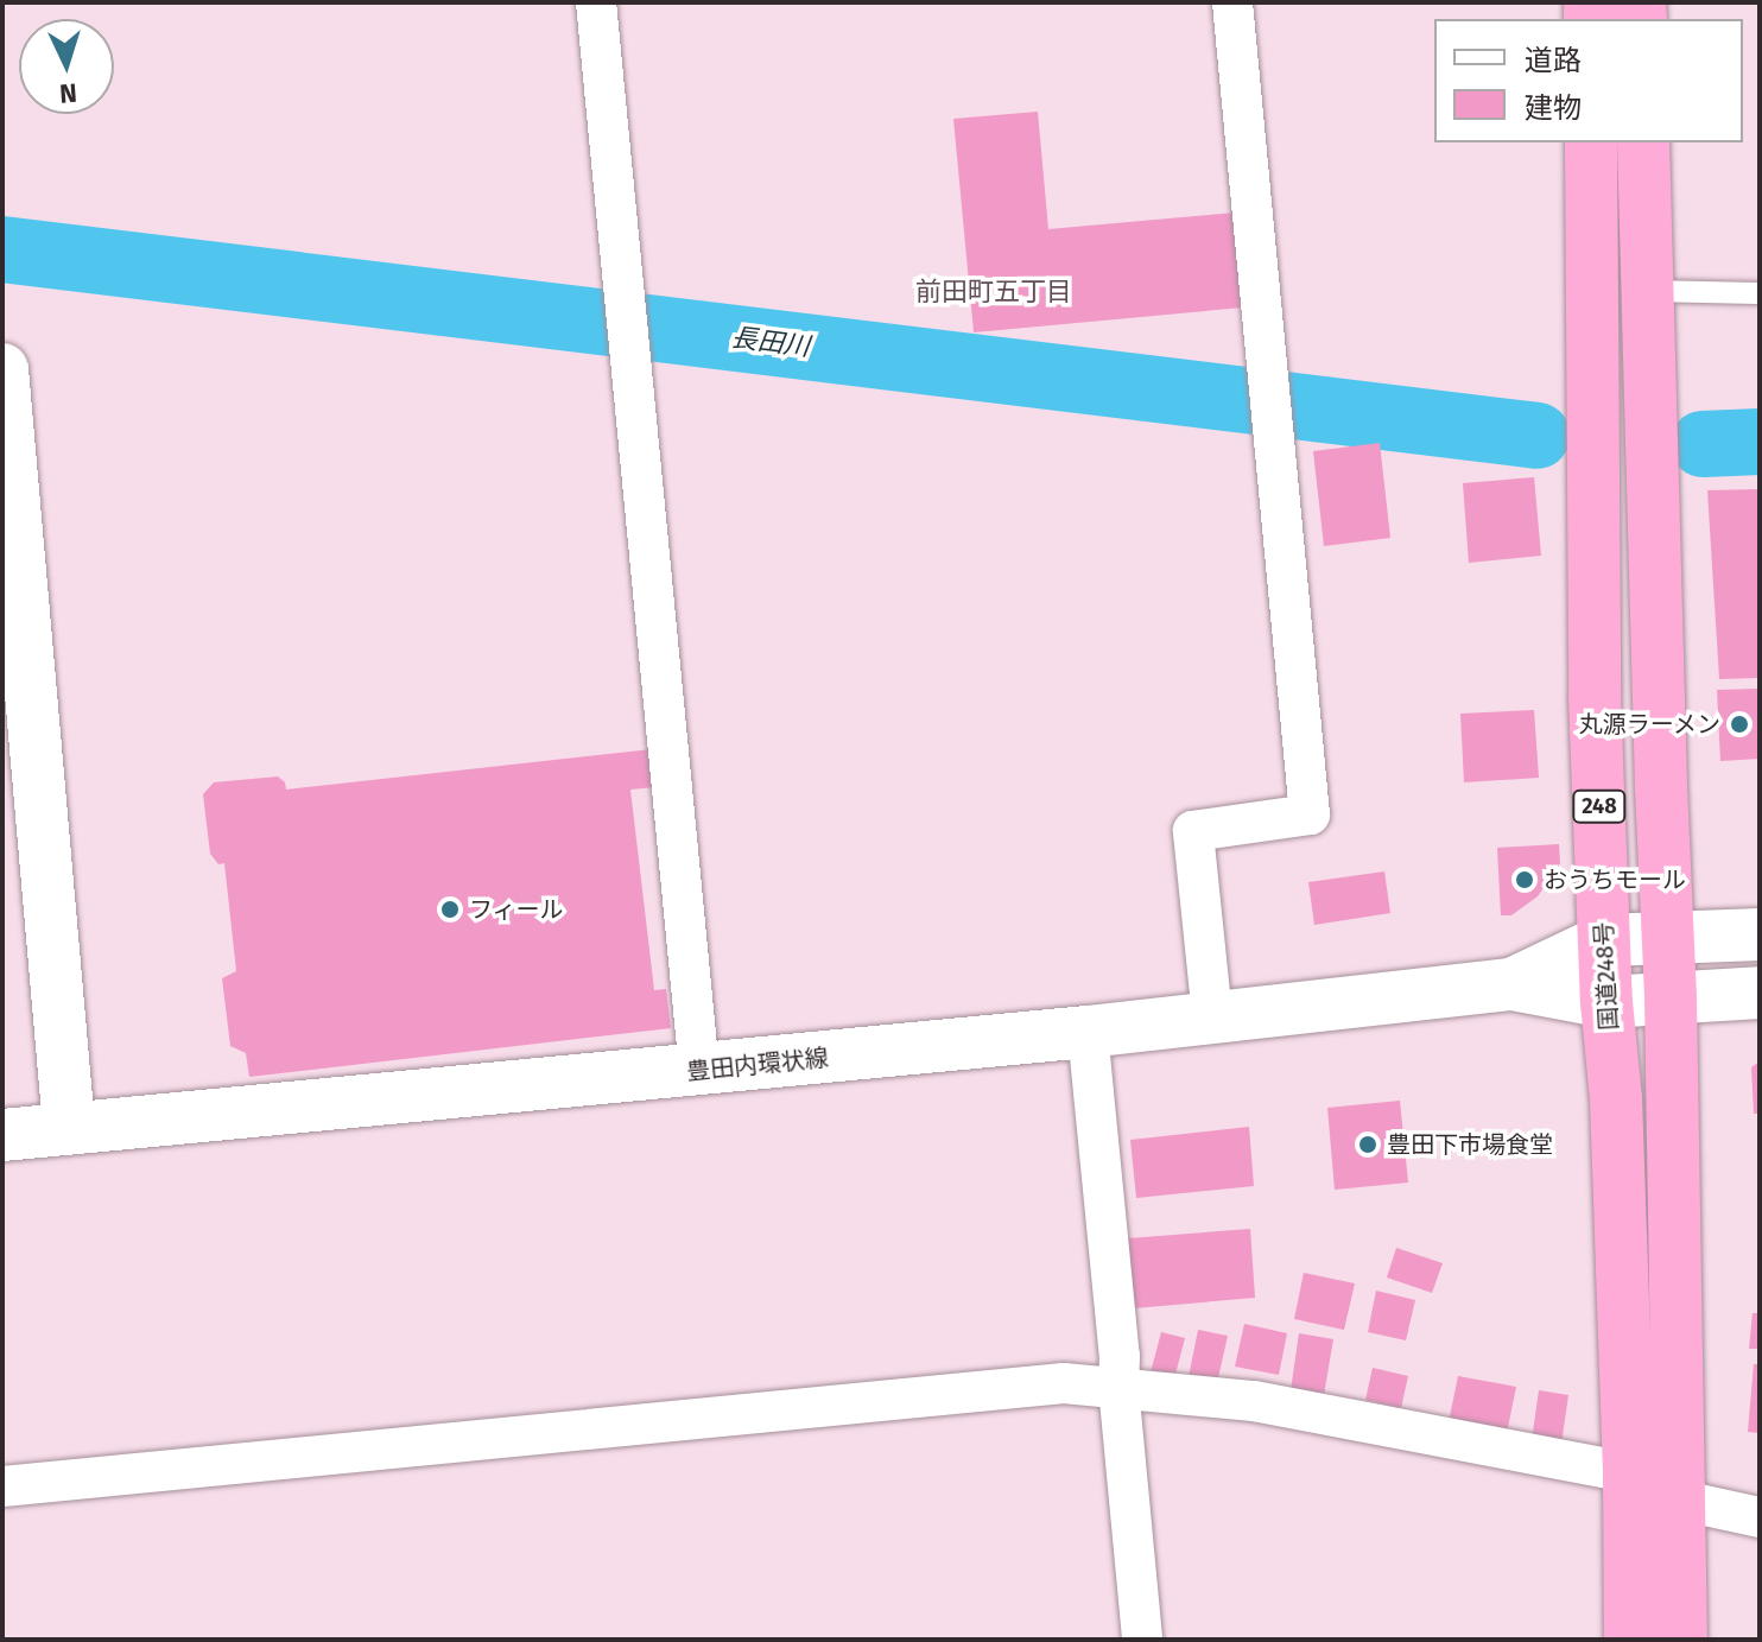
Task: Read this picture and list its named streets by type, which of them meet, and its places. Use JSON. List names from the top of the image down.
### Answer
{
  "streets": {
    "highway": ["248", "国道248号"],
    "street": ["豊田内環状線"]
  },
  "crossings": [
    ["248", "豊田内環状線"],
    ["国道248号", "豊田内環状線"]
  ],
  "districts": ["前田町五丁目"],
  "water": ["長田川"],
  "places": [
    "丸源ラーメン",
    "おうちモール",
    "フィール",
    "豊田下市場食堂"
  ],
  "legend": ["道路", "建物"],
  "north": "bottom"
}
